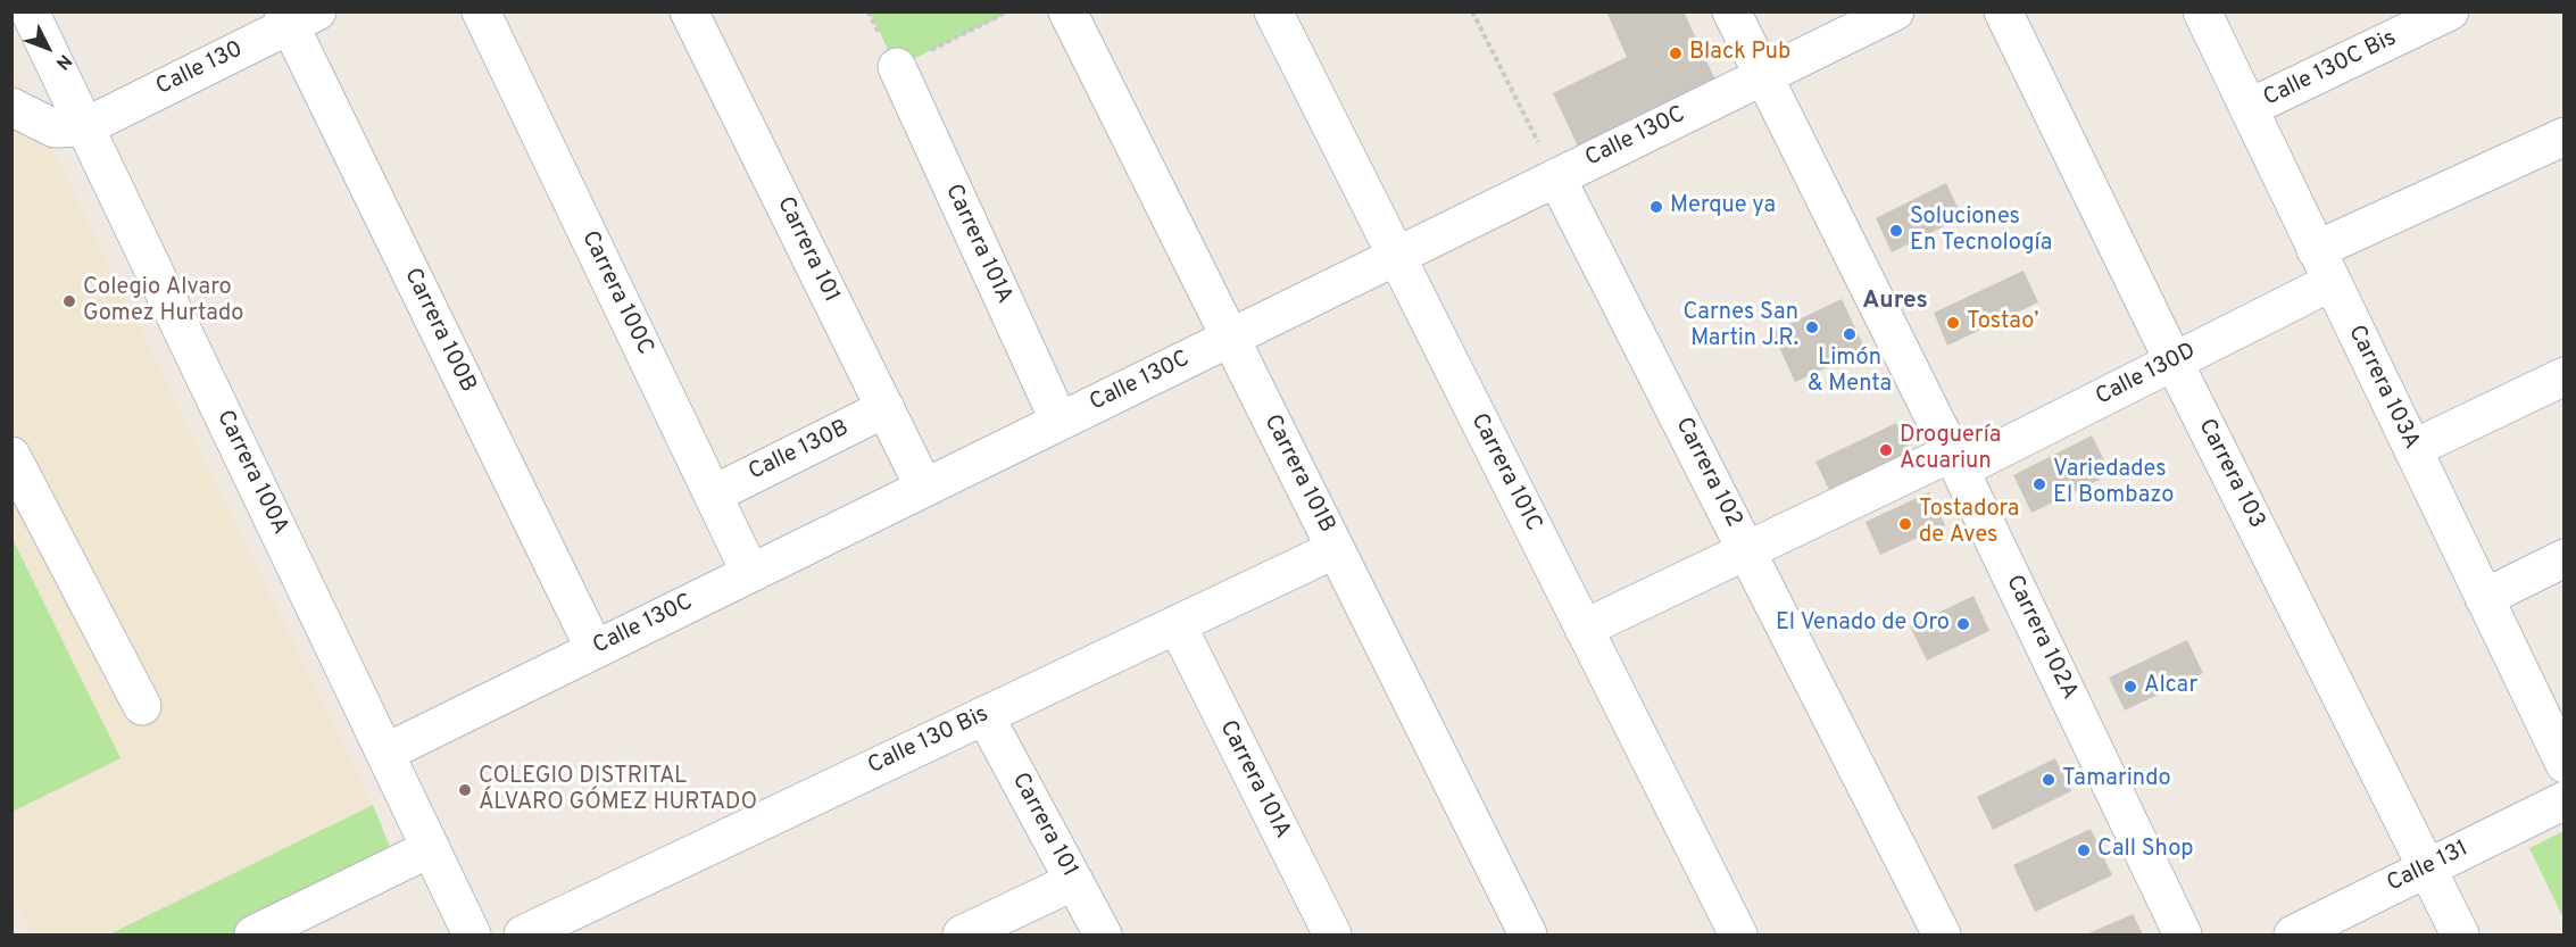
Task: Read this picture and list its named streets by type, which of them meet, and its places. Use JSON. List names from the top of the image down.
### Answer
{
  "streets": {
    "street": [
      "Calle 130",
      "Calle 130C Bis",
      "Calle 130C",
      "Carrera 101A",
      "Carrera 101",
      "Carrera 100C",
      "Carrera 100B",
      "Calle 130D",
      "Carrera 103A",
      "Calle 130B",
      "Carrera 100A",
      "Carrera 101C",
      "Carrera 102",
      "Carrera 101B",
      "Carrera 103",
      "Carrera 102A",
      "Calle 130 Bis",
      "Calle 131"
    ]
  },
  "crossings": [
    ["Calle 130", "Carrera 100B"],
    ["Calle 130", "Carrera 100A"],
    ["Calle 130C Bis", "Carrera 103A"],
    ["Calle 130C", "Carrera 101A"],
    ["Calle 130C", "Carrera 101"],
    ["Calle 130C", "Carrera 100C"],
    ["Calle 130C", "Carrera 100B"],
    ["Calle 130C", "Carrera 100A"],
    ["Calle 130C", "Carrera 101C"],
    ["Calle 130C", "Carrera 102"],
    ["Calle 130C", "Carrera 101B"],
    ["Calle 130C", "Carrera 102A"],
    ["Carrera 101A", "Calle 130 Bis"],
    ["Carrera 101", "Calle 130B"],
    ["Carrera 101", "Calle 130 Bis"],
    ["Carrera 100C", "Calle 130B"],
    ["Calle 130D", "Carrera 103A"],
    ["Calle 130D", "Carrera 101C"],
    ["Calle 130D", "Carrera 102"],
    ["Calle 130D", "Carrera 103"],
    ["Calle 130D", "Carrera 102A"],
    ["Carrera 101B", "Calle 130 Bis"],
    ["Carrera 103", "Calle 131"]
  ],
  "districts": ["Aures"],
  "places": [
    "Black Pub",
    "Merque ya",
    "Soluciones En Tecnología",
    "Colegio Alvaro Gomez Hurtado",
    "Tostao’",
    "Carnes San Martin J.R.",
    "Limón & Menta",
    "Droguería Acuariun",
    "Variedades El Bombazo",
    "Tostadora de Aves",
    "El Venado de Oro",
    "Alcar",
    "Tamarindo",
    "COLEGIO DISTRITAL ÁLVARO GÓMEZ HURTADO",
    "Call Shop"
  ],
  "north": "bottom right"
}
